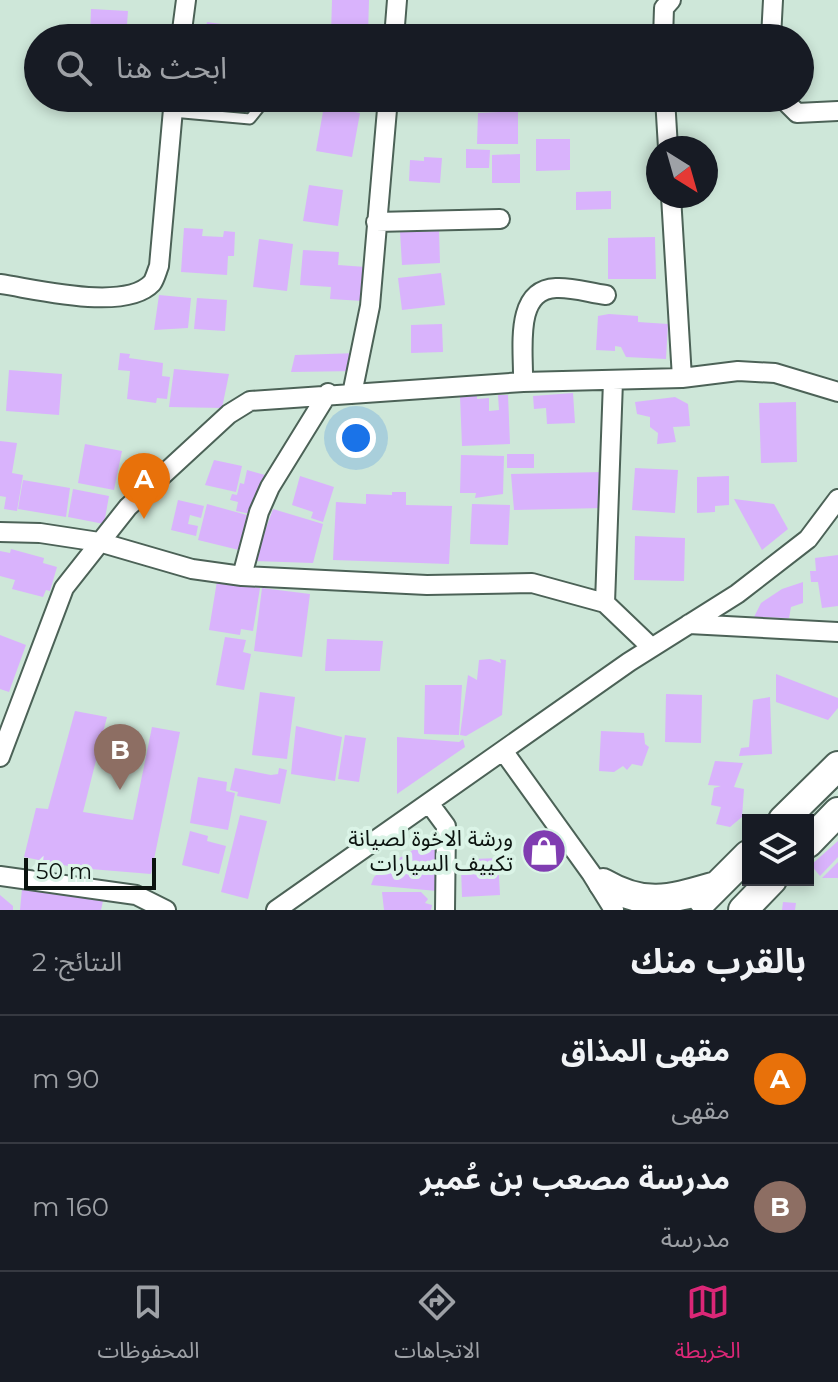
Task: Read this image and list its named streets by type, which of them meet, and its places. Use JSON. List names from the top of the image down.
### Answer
{
  "places": {
    "shop": ["ورشة الاخوة لصيانة تكييف السيارات"]
  },
  "scale_bar": "50 m",
  "north": "bottom right",
  "page": {
    "search": "ابحث هنا",
    "pins": ["A", "B"],
    "scale": "50 m",
    "heading": ["بالقرب منك", "النتائج: 2"],
    "list": [
      {
        "mark": "A",
        "name": "مقهى المذاق",
        "note": "مقهى",
        "value": "90 m"
      },
      {
        "mark": "B",
        "name": "مدرسة مصعب بن عُمير",
        "note": "مدرسة",
        "value": "160 m"
      }
    ],
    "nav": ["الخريطة", "الاتجاهات", "المحفوظات"]
  }
}
